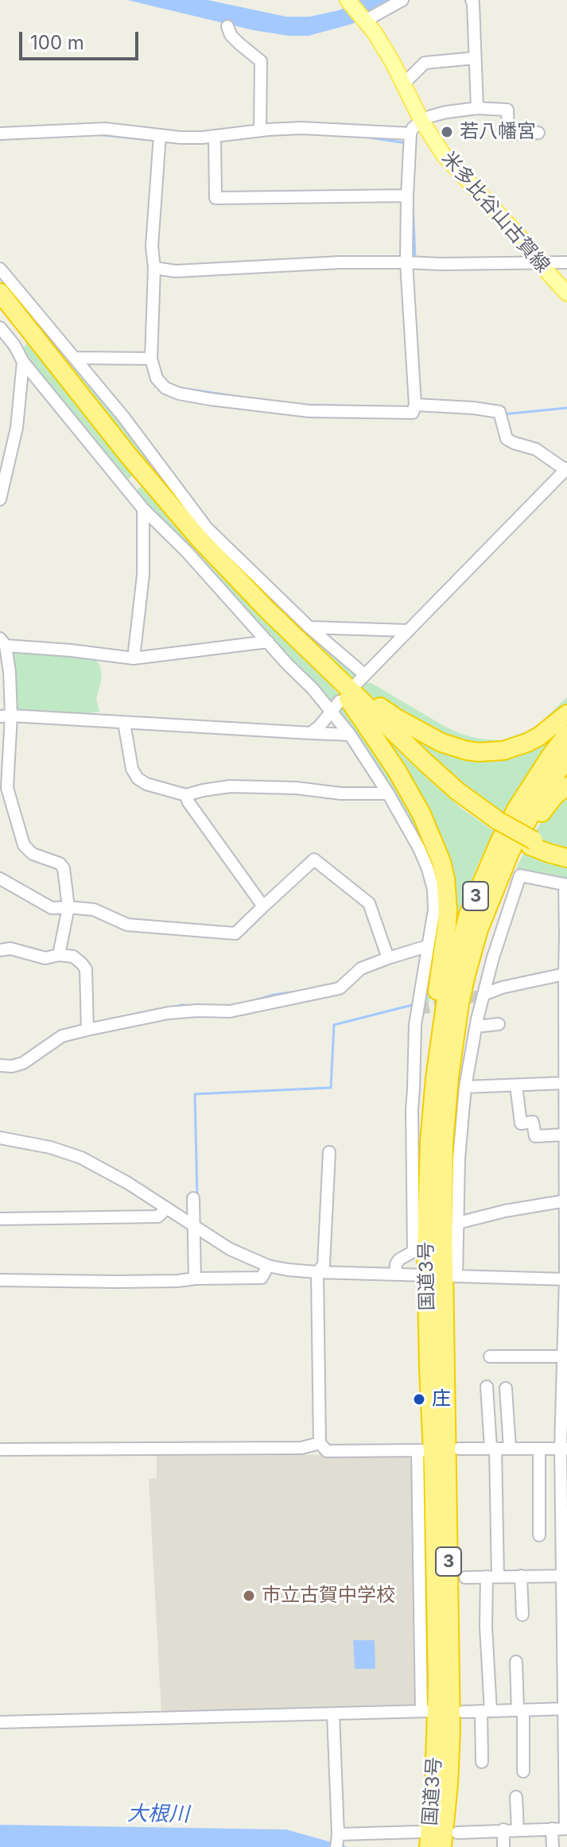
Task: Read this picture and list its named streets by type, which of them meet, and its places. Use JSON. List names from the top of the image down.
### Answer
{
  "streets": {
    "highway": ["3", "国道3号"],
    "main road": ["米多比谷山古賀線"]
  },
  "crossings": [
    ["3", "国道3号"]
  ],
  "water": ["大根川"],
  "places": ["若八幡宮", "庄", "市立古賀中学校"],
  "scale_bar": "100 m"
}
